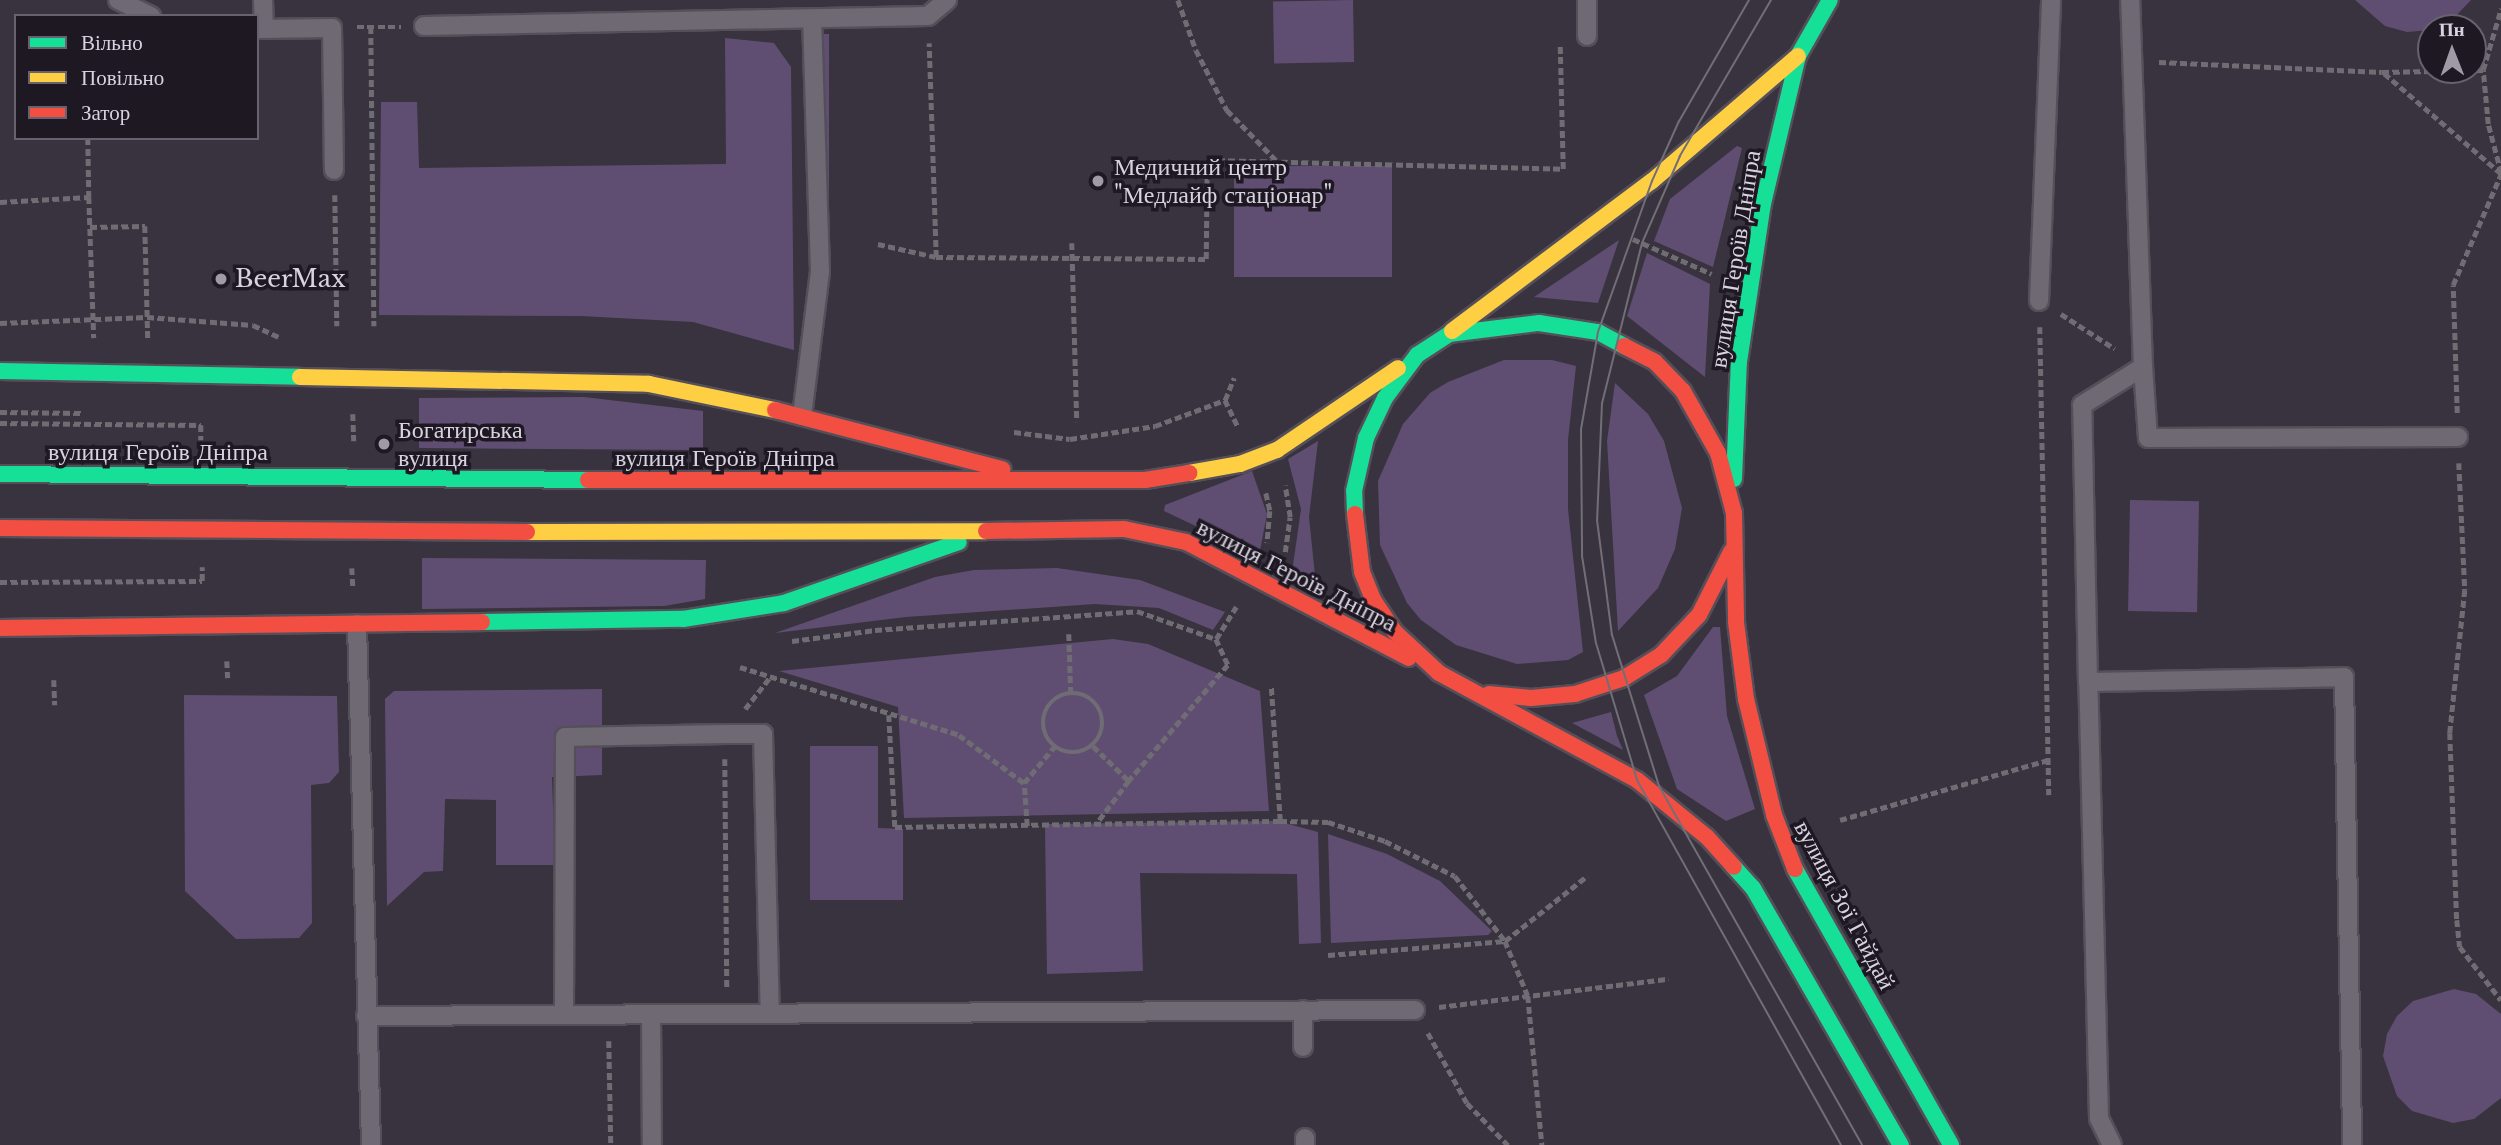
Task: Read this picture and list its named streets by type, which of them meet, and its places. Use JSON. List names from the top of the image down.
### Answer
{
  "streets": {
    "main road": ["вулиця Героїв Дніпра", "вулиця Зої Гайдай"]
  },
  "crossings": [
    ["вулиця Героїв Дніпра", "вулиця Зої Гайдай"]
  ],
  "places": ["Медичний центр \"Медлайф стаціонар\"", "BeerMax", "Богатирська вулиця"],
  "legend": ["Вільно", "Повільно", "Затор"],
  "north": "top"
}
